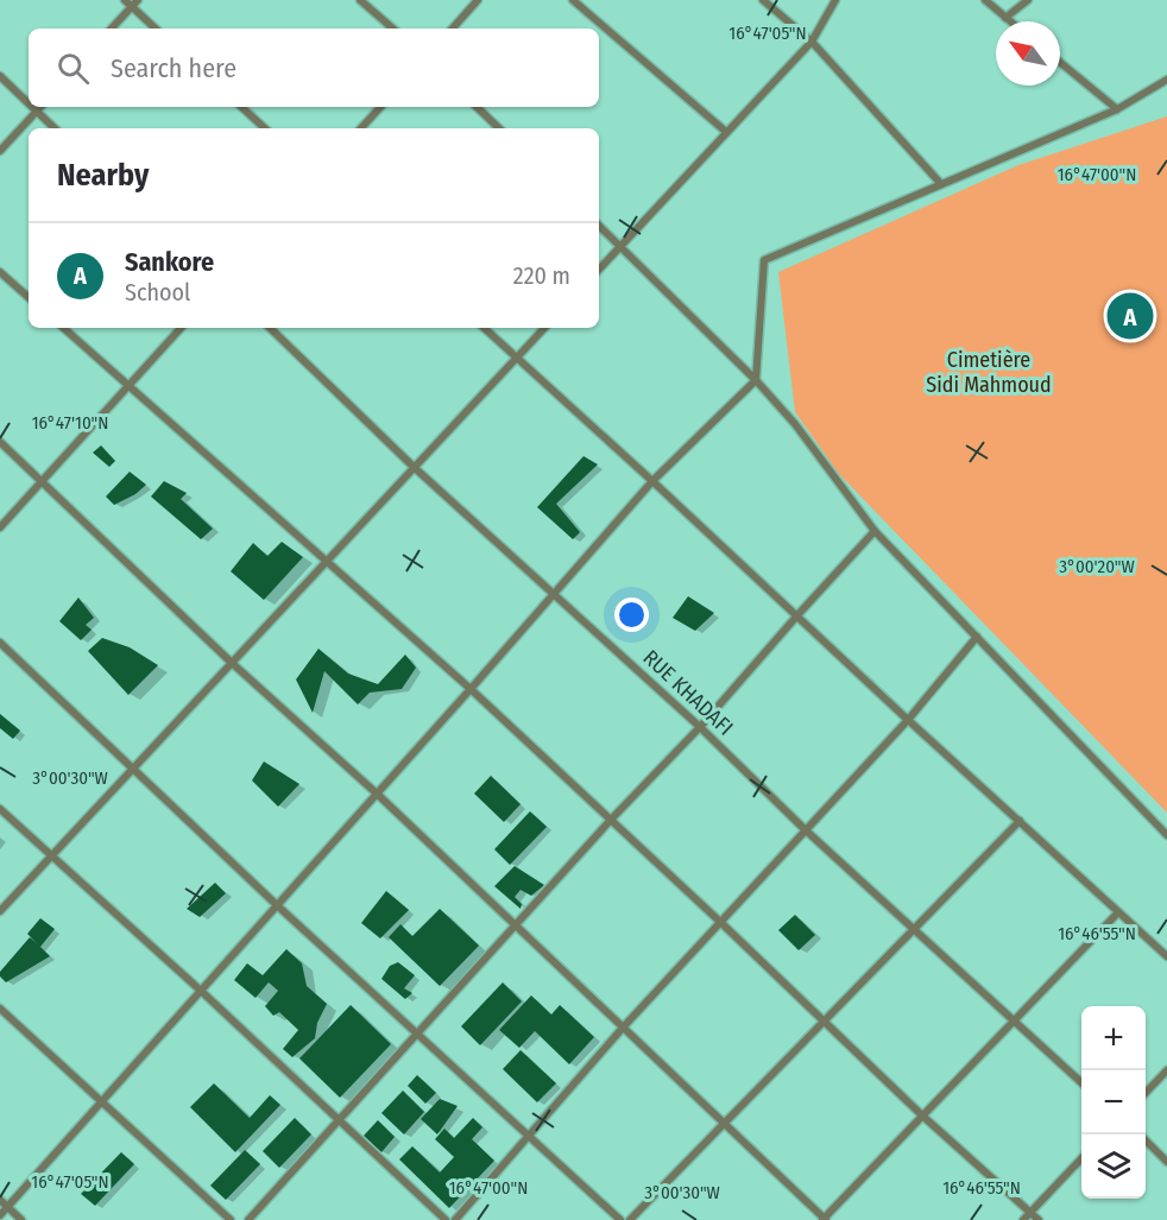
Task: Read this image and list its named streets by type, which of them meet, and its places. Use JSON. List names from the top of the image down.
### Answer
{
  "streets": {
    "street": ["RUE KHADAFI"]
  },
  "parks": ["Cimetière Sidi Mahmoud"],
  "north": "top left",
  "page": {
    "search": "Search here",
    "heading": "Nearby",
    "list": [
      {
        "mark": "A",
        "name": "Sankore",
        "note": "School",
        "value": "220 m"
      }
    ],
    "pins": "A",
    "map_buttons": ["+", "−"]
  },
  "coordinates": [
    "16°47'05\"N",
    "16°47'00\"N",
    "16°47'10\"N",
    "3°00'20\"W",
    "3°00'30\"W",
    "16°46'55\"N"
  ]
}
